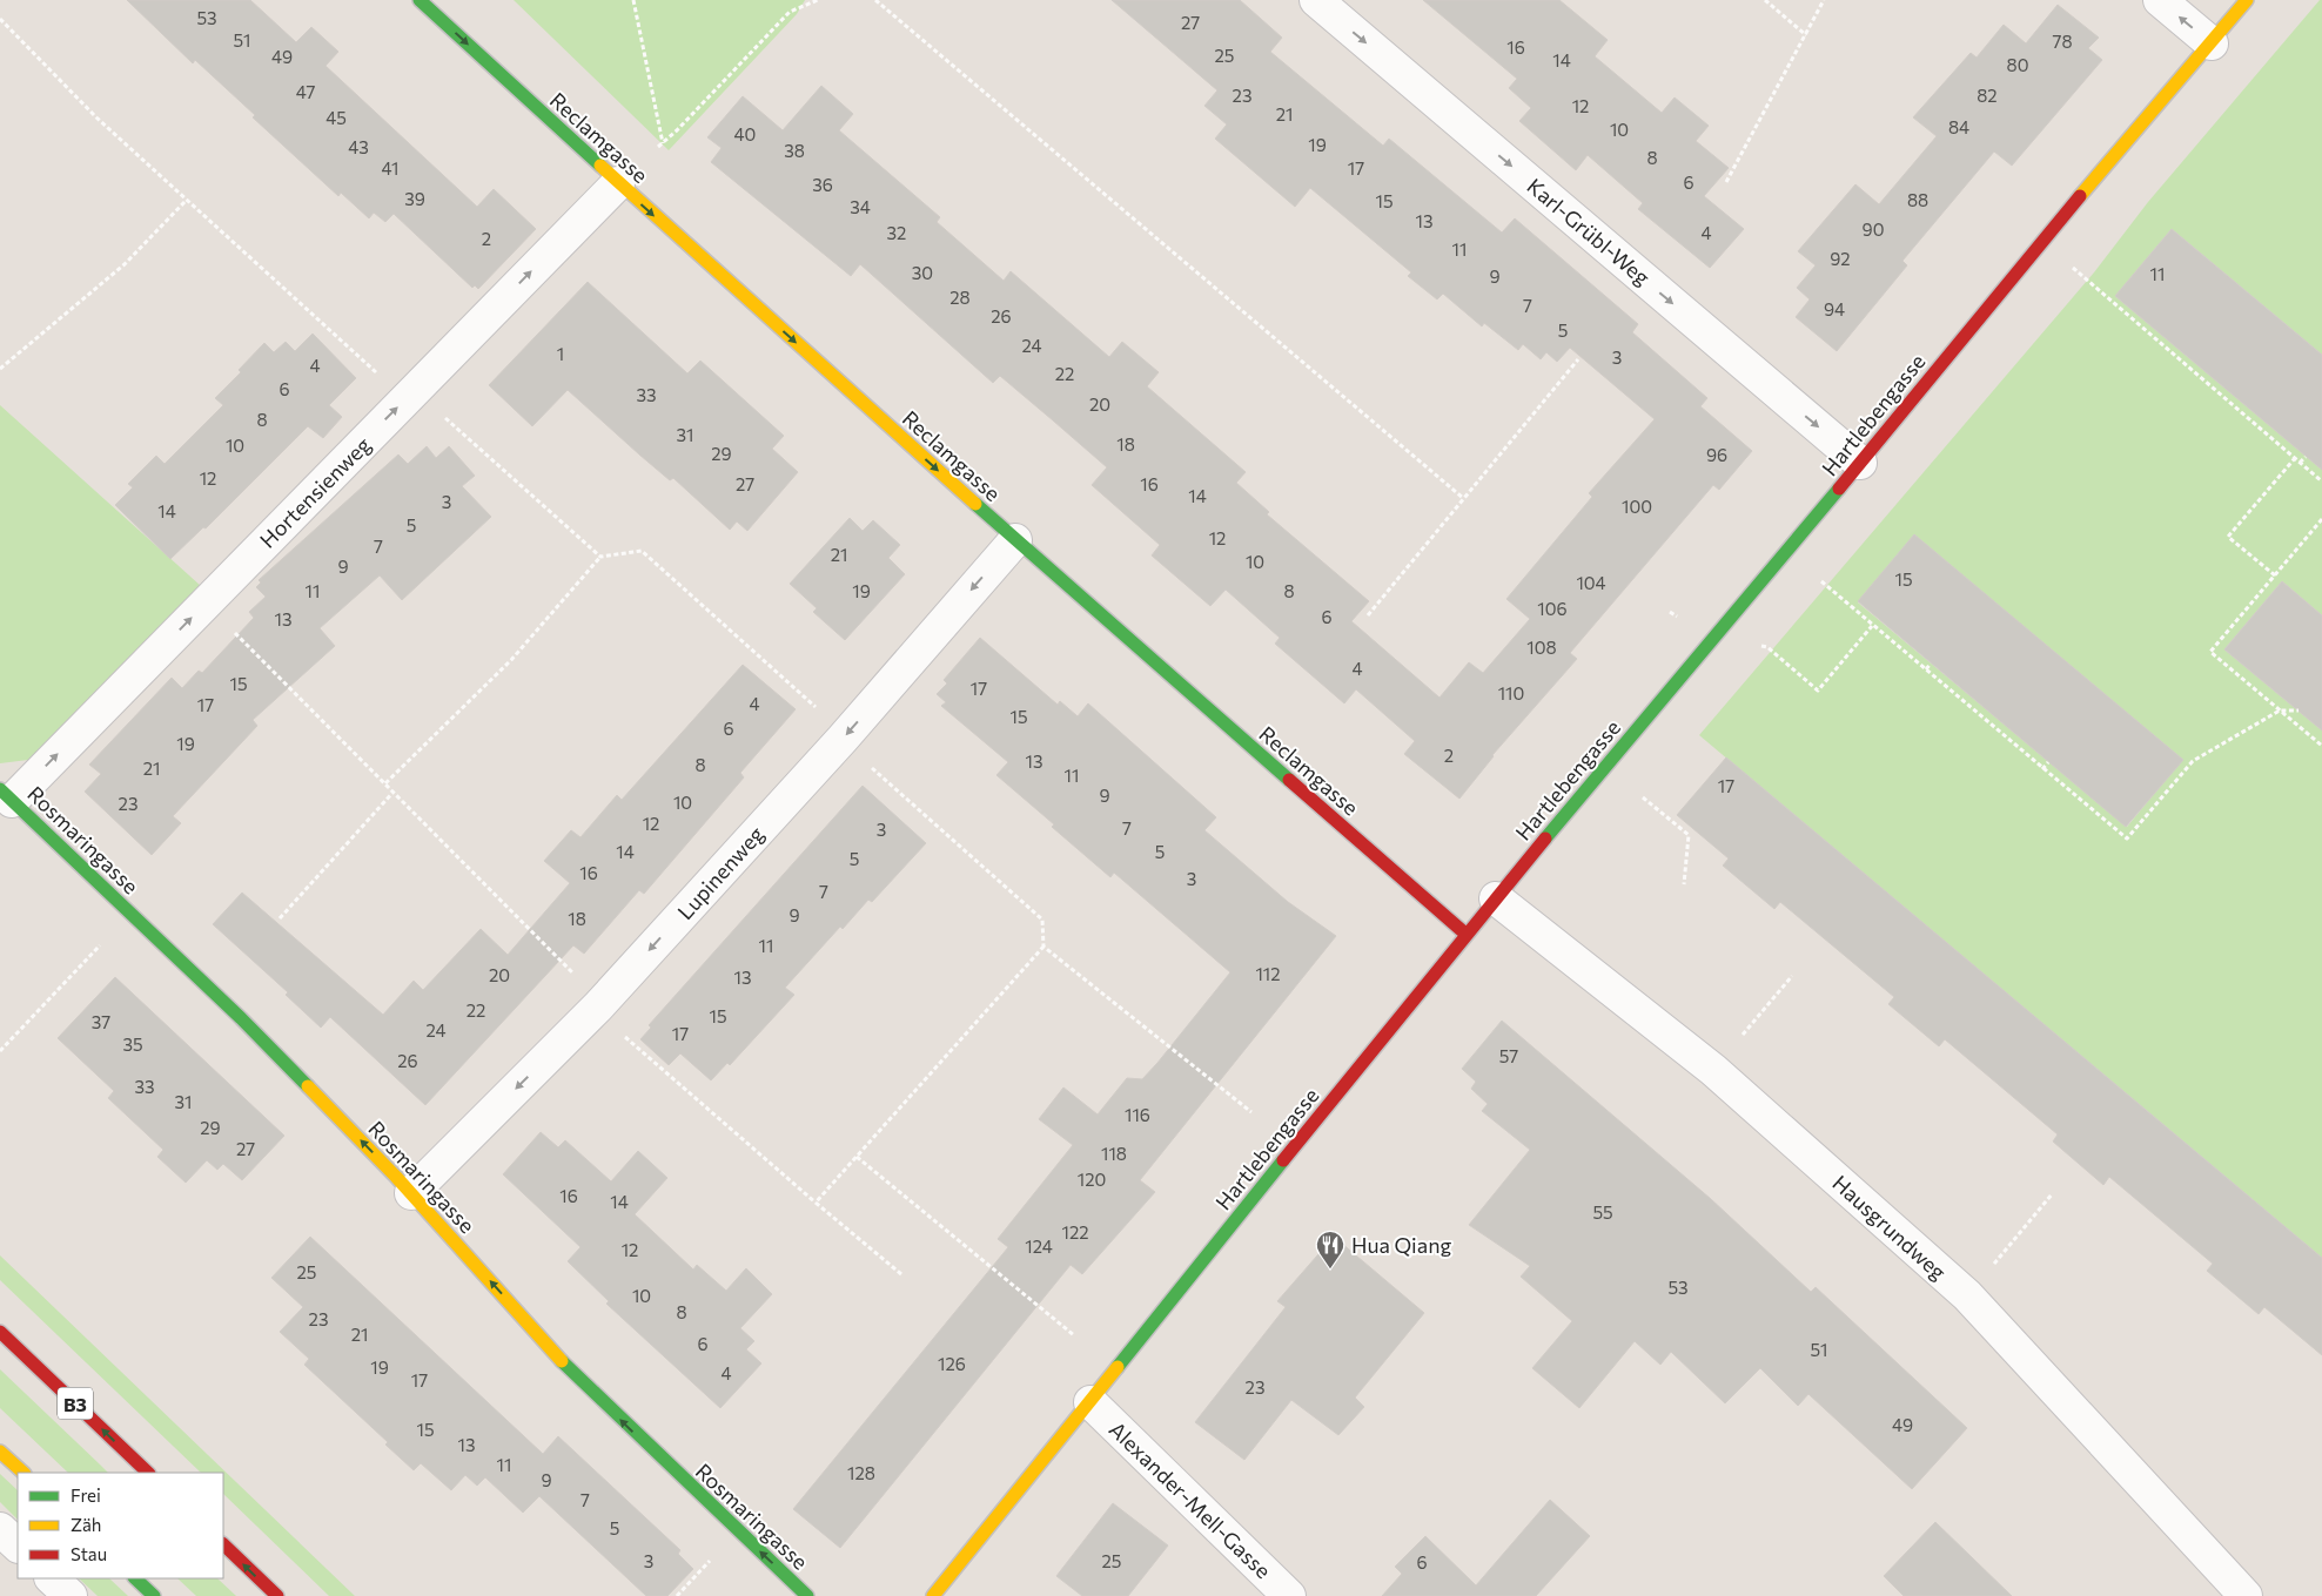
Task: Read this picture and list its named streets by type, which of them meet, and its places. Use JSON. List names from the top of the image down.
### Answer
{
  "streets": {
    "street": [
      "Reclamgasse",
      "Karl-Grübl-Weg",
      "Hartlebengasse",
      "Hortensienweg",
      "Rosmaringasse",
      "Lupinenweg",
      "Hausgrundweg",
      "B3",
      "Alexander-Mell-Gasse"
    ]
  },
  "crossings": [
    ["Reclamgasse", "Hartlebengasse"],
    ["Reclamgasse", "Hortensienweg"],
    ["Reclamgasse", "Lupinenweg"],
    ["Karl-Grübl-Weg", "Hartlebengasse"],
    ["Hartlebengasse", "Hausgrundweg"],
    ["Hartlebengasse", "Alexander-Mell-Gasse"],
    ["Hortensienweg", "Rosmaringasse"],
    ["Rosmaringasse", "Lupinenweg"]
  ],
  "one_way": [
    "Reclamgasse",
    "Karl-Grübl-Weg",
    "Hortensienweg",
    "Rosmaringasse",
    "Lupinenweg"
  ],
  "places": {
    "restaurant": ["Hua Qiang"]
  },
  "house_numbers": [
    "53",
    "27",
    "51",
    "78",
    "16",
    "25",
    "49",
    "14",
    "80",
    "47",
    "23",
    "82",
    "12",
    "21",
    "45",
    "84",
    "10",
    "40",
    "19",
    "43",
    "38",
    "8",
    "41",
    "17",
    "6",
    "36",
    "39",
    "88",
    "15",
    "34",
    "13",
    "90",
    "32",
    "4",
    "2",
    "11",
    "92",
    "30",
    "11",
    "9",
    "28",
    "7",
    "94",
    "26",
    "5",
    "24",
    "1",
    "3",
    "4",
    "22",
    "6",
    "33",
    "20",
    "8",
    "31",
    "18",
    "10",
    "29",
    "96",
    "12",
    "27",
    "16",
    "14",
    "3",
    "100",
    "14",
    "5",
    "12",
    "7",
    "21",
    "10",
    "9",
    "15",
    "104",
    "11",
    "19",
    "8",
    "106",
    "6",
    "13",
    "108",
    "4",
    "15",
    "17",
    "110",
    "4",
    "17",
    "15",
    "6",
    "19",
    "2",
    "13",
    "8",
    "21",
    "11",
    "17",
    "9",
    "10",
    "23",
    "12",
    "7",
    "3",
    "14",
    "5",
    "5",
    "16",
    "3",
    "7",
    "9",
    "18",
    "11",
    "112",
    "20",
    "13",
    "22",
    "15",
    "37",
    "24",
    "17",
    "35",
    "57",
    "26",
    "33",
    "31",
    "116",
    "29",
    "27",
    "118",
    "120",
    "16",
    "14",
    "55",
    "122",
    "124",
    "12",
    "25",
    "53",
    "10",
    "8",
    "23",
    "21",
    "6",
    "51",
    "126",
    "19",
    "4",
    "17",
    "23",
    "49",
    "15",
    "13",
    "11",
    "128",
    "9",
    "7",
    "5",
    "3",
    "25",
    "6"
  ],
  "legend": ["Frei", "Zäh", "Stau"]
}
